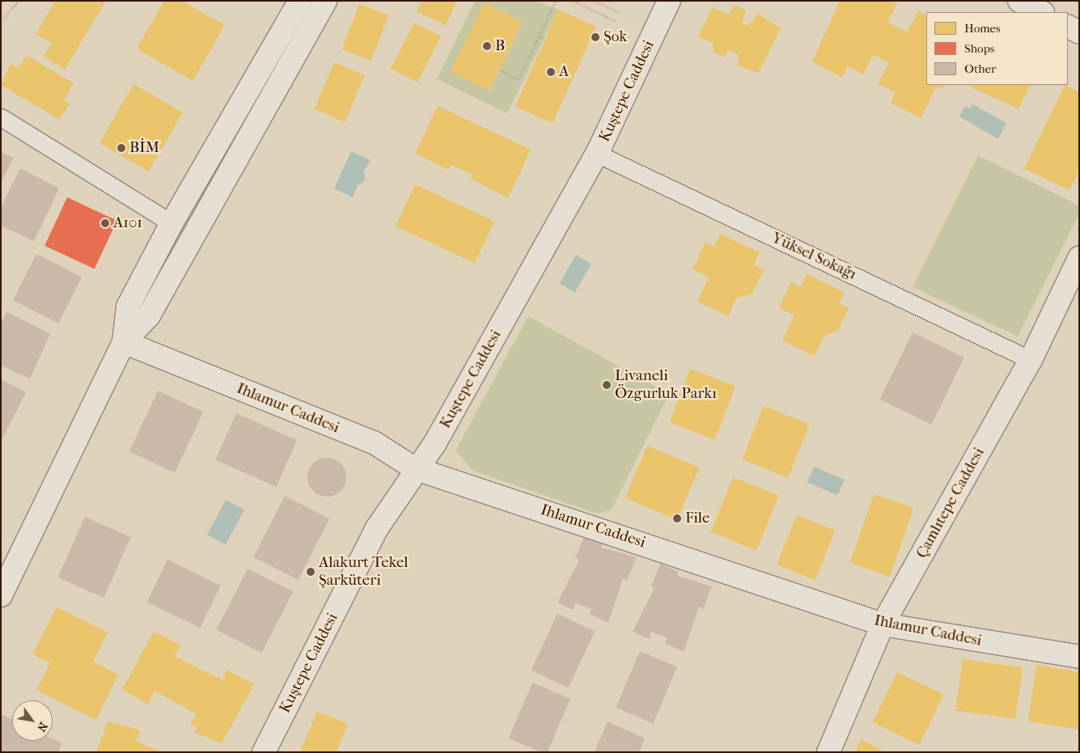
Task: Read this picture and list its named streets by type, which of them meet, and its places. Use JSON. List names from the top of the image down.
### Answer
{
  "streets": {
    "street": [
      "Kuştepe Caddesi",
      "Yüksel Sokağı",
      "Ihlamur Caddesi",
      "Çamlıtepe Caddesi"
    ]
  },
  "crossings": [
    ["Kuştepe Caddesi", "Yüksel Sokağı"],
    ["Kuştepe Caddesi", "Ihlamur Caddesi"],
    ["Yüksel Sokağı", "Çamlıtepe Caddesi"],
    ["Ihlamur Caddesi", "Çamlıtepe Caddesi"]
  ],
  "places": [
    "Şok",
    "B",
    "A",
    "BİM",
    "A101",
    "Livaneli Özgurluk Parkı",
    "File",
    "Alakurt Tekel Şarküteri"
  ],
  "legend": ["Homes", "Shops", "Other"],
  "north": "bottom right"
}
